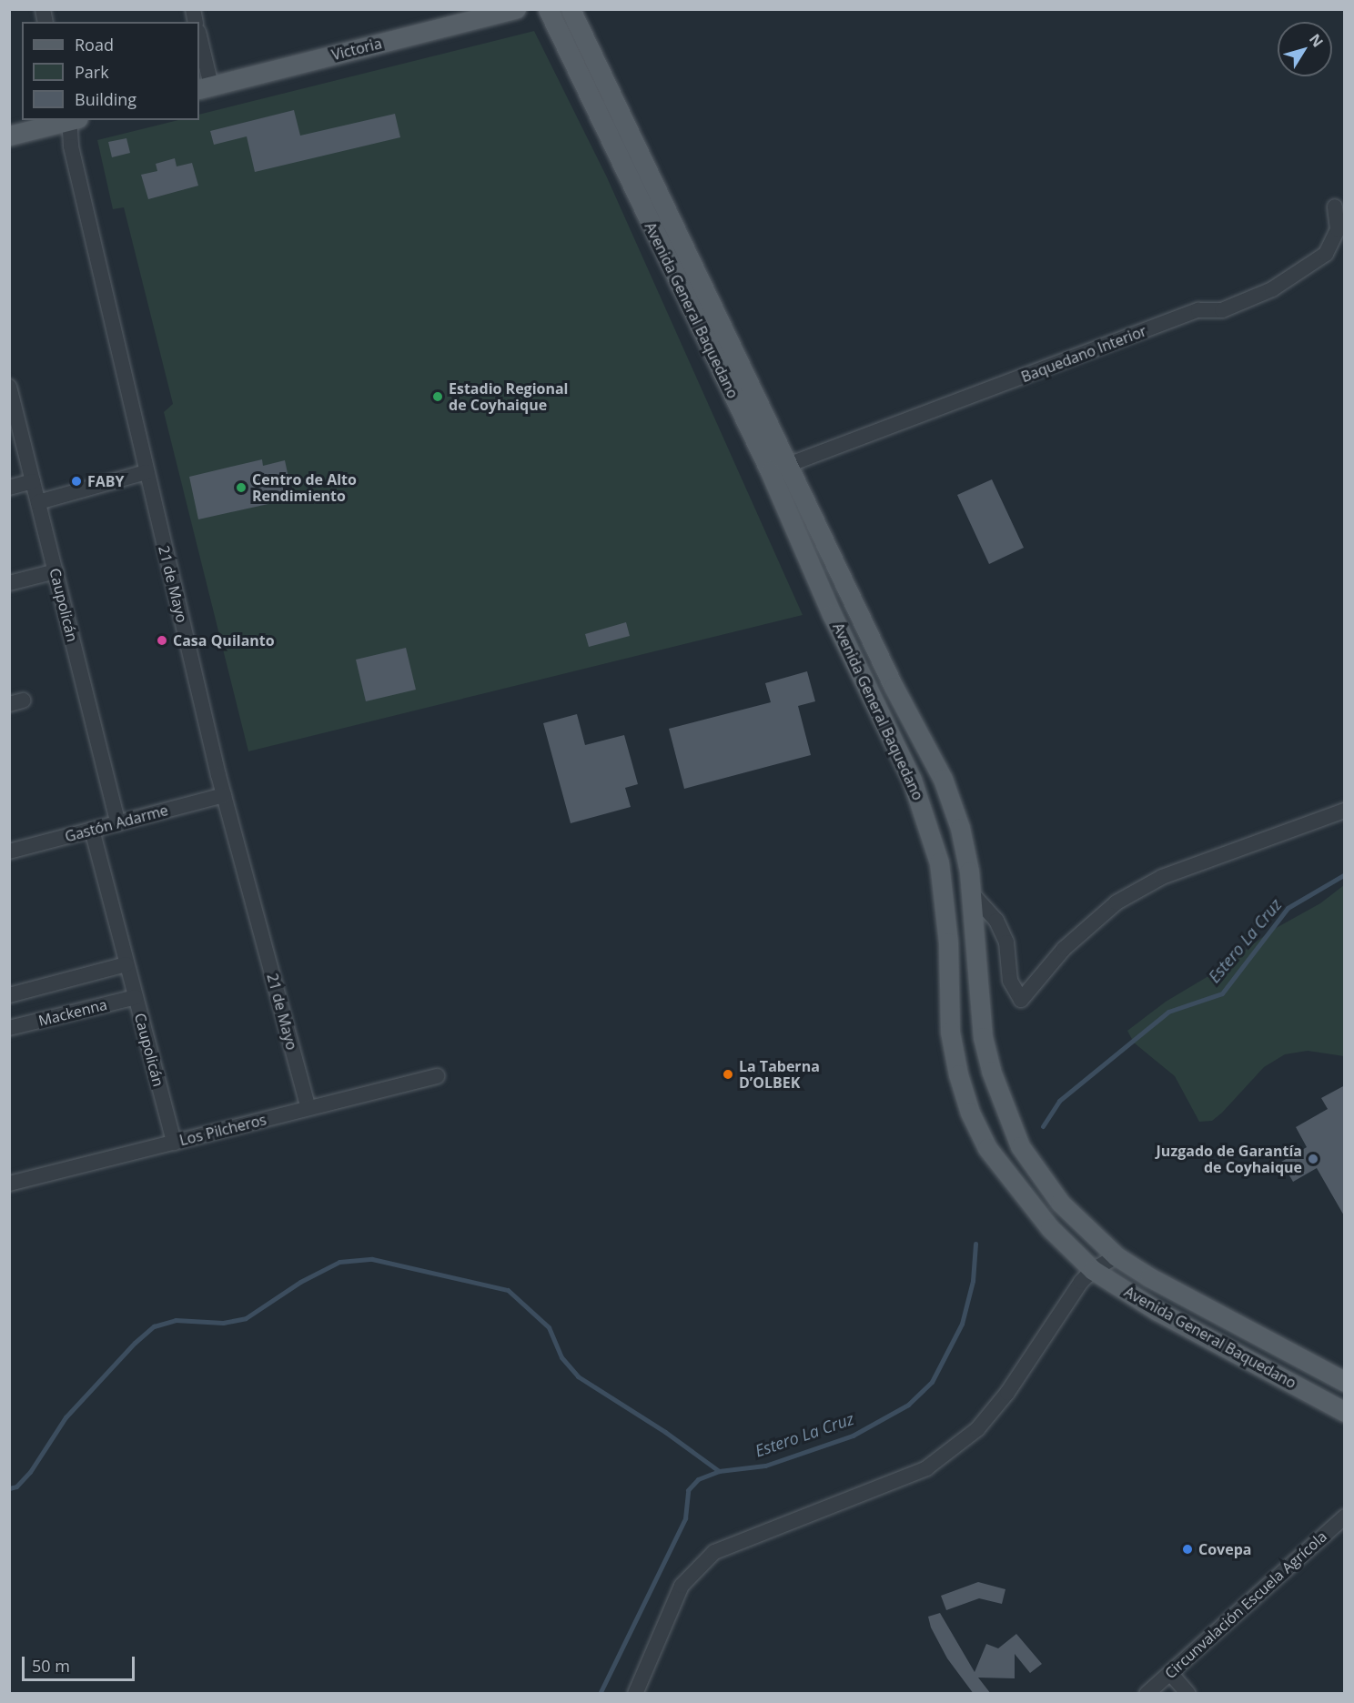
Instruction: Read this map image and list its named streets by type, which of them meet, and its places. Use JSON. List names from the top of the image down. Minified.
{"streets":{"main road":["Victoria","Avenida General Baquedano"],"street":["Baquedano Interior","21 de Mayo","Caupolicán","Gastón Adarme","Mackenna","Los Pilcheros","Circunvalación Escuela Agrícola"]},"crossings":[["Avenida General Baquedano","Baquedano Interior"],["21 de Mayo","Gastón Adarme"],["21 de Mayo","Los Pilcheros"],["Caupolicán","Gastón Adarme"],["Caupolicán","Mackenna"],["Caupolicán","Los Pilcheros"]],"water":["Estero La Cruz"],"places":["Estadio Regional de Coyhaique","FABY","Centro de Alto Rendimiento","Casa Quilanto","La Taberna D’OLBEK","Juzgado de Garantía de Coyhaique","Covepa"],"legend":["Road","Park","Building"],"scale_bar":"50 m","north":"top right"}
